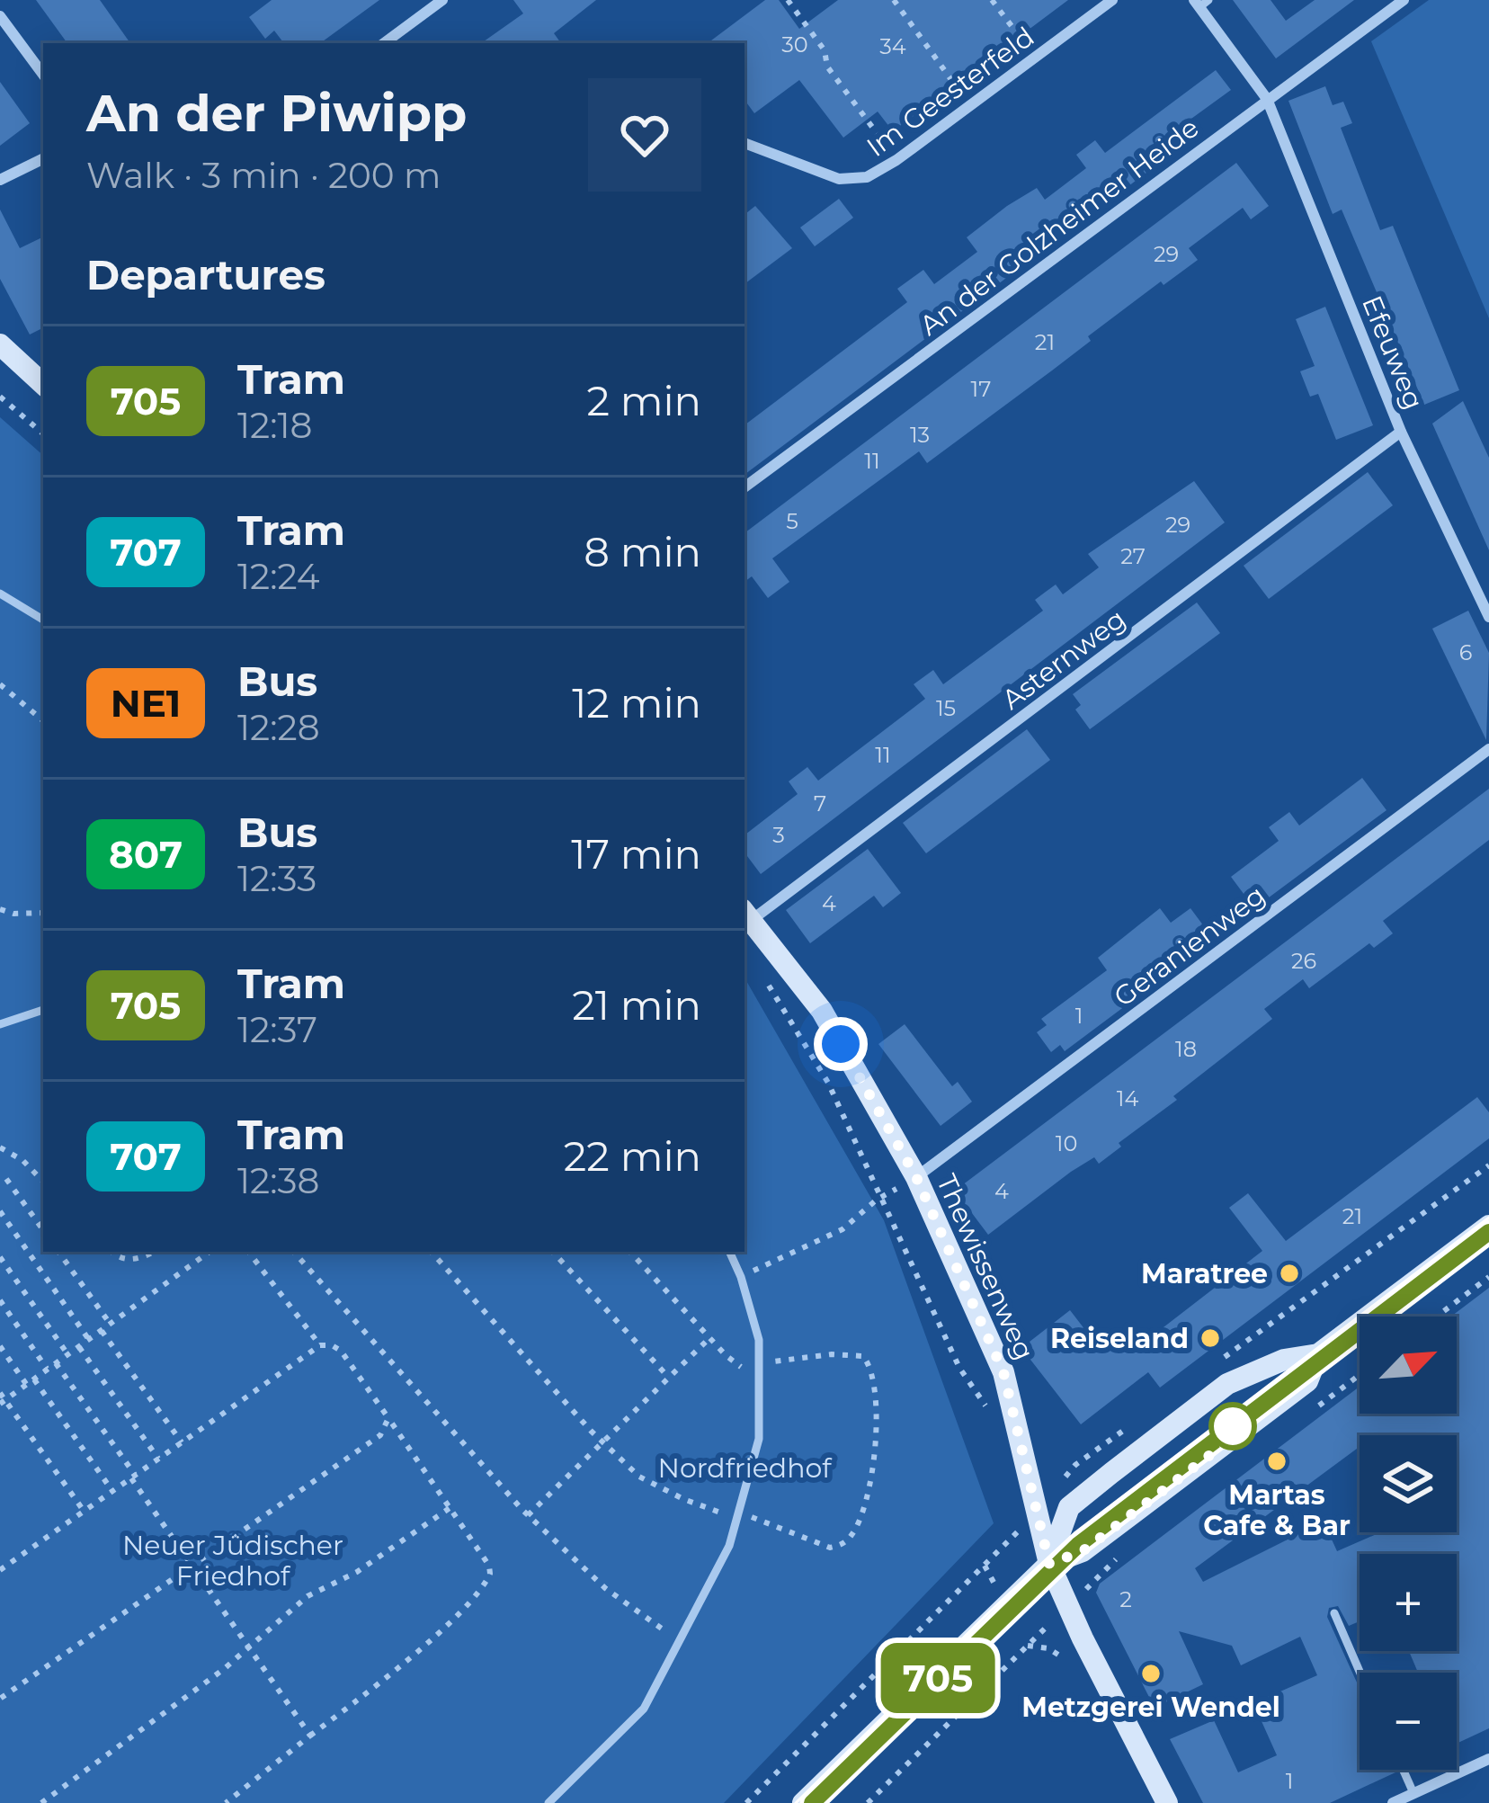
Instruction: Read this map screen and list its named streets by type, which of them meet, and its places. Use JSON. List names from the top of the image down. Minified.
{"streets":{"main road":["Thewissenweg"],"street":["Im Geesterfeld","An der Golzheimer Heide","Efeuweg","Asternweg","Geranienweg"]},"crossings":[["An der Golzheimer Heide","Efeuweg"],["Efeuweg","Asternweg"],["Asternweg","Thewissenweg"],["Geranienweg","Thewissenweg"]],"parks":["Nordfriedhof","Neuer Jüdischer Friedhof"],"places":["Maratree","Reiseland","Martas Cafe & Bar","Metzgerei Wendel"],"lines":["tram line 705"],"house_numbers":["30","34","29","21","17","13","11","5","29","27","6","15","11","7","3","4","26","1","18","14","10","4","21","2","1"],"north":"top right","page":{"on_map":"705","heading":[["An der Piwipp","Walk · 3 min · 200 m"],"Departures"],"list":[{"mark":"705","name":"Tram","note":"12:18","value":"2 min"},{"mark":"707","name":"Tram","note":"12:24","value":"8 min"},{"mark":"NE1","name":"Bus","note":"12:28","value":"12 min"},{"mark":"807","name":"Bus","note":"12:33","value":"17 min"},{"mark":"705","name":"Tram","note":"12:37","value":"21 min"},{"mark":"707","name":"Tram","note":"12:38","value":"22 min"}],"map_buttons":["+","−"]}}
